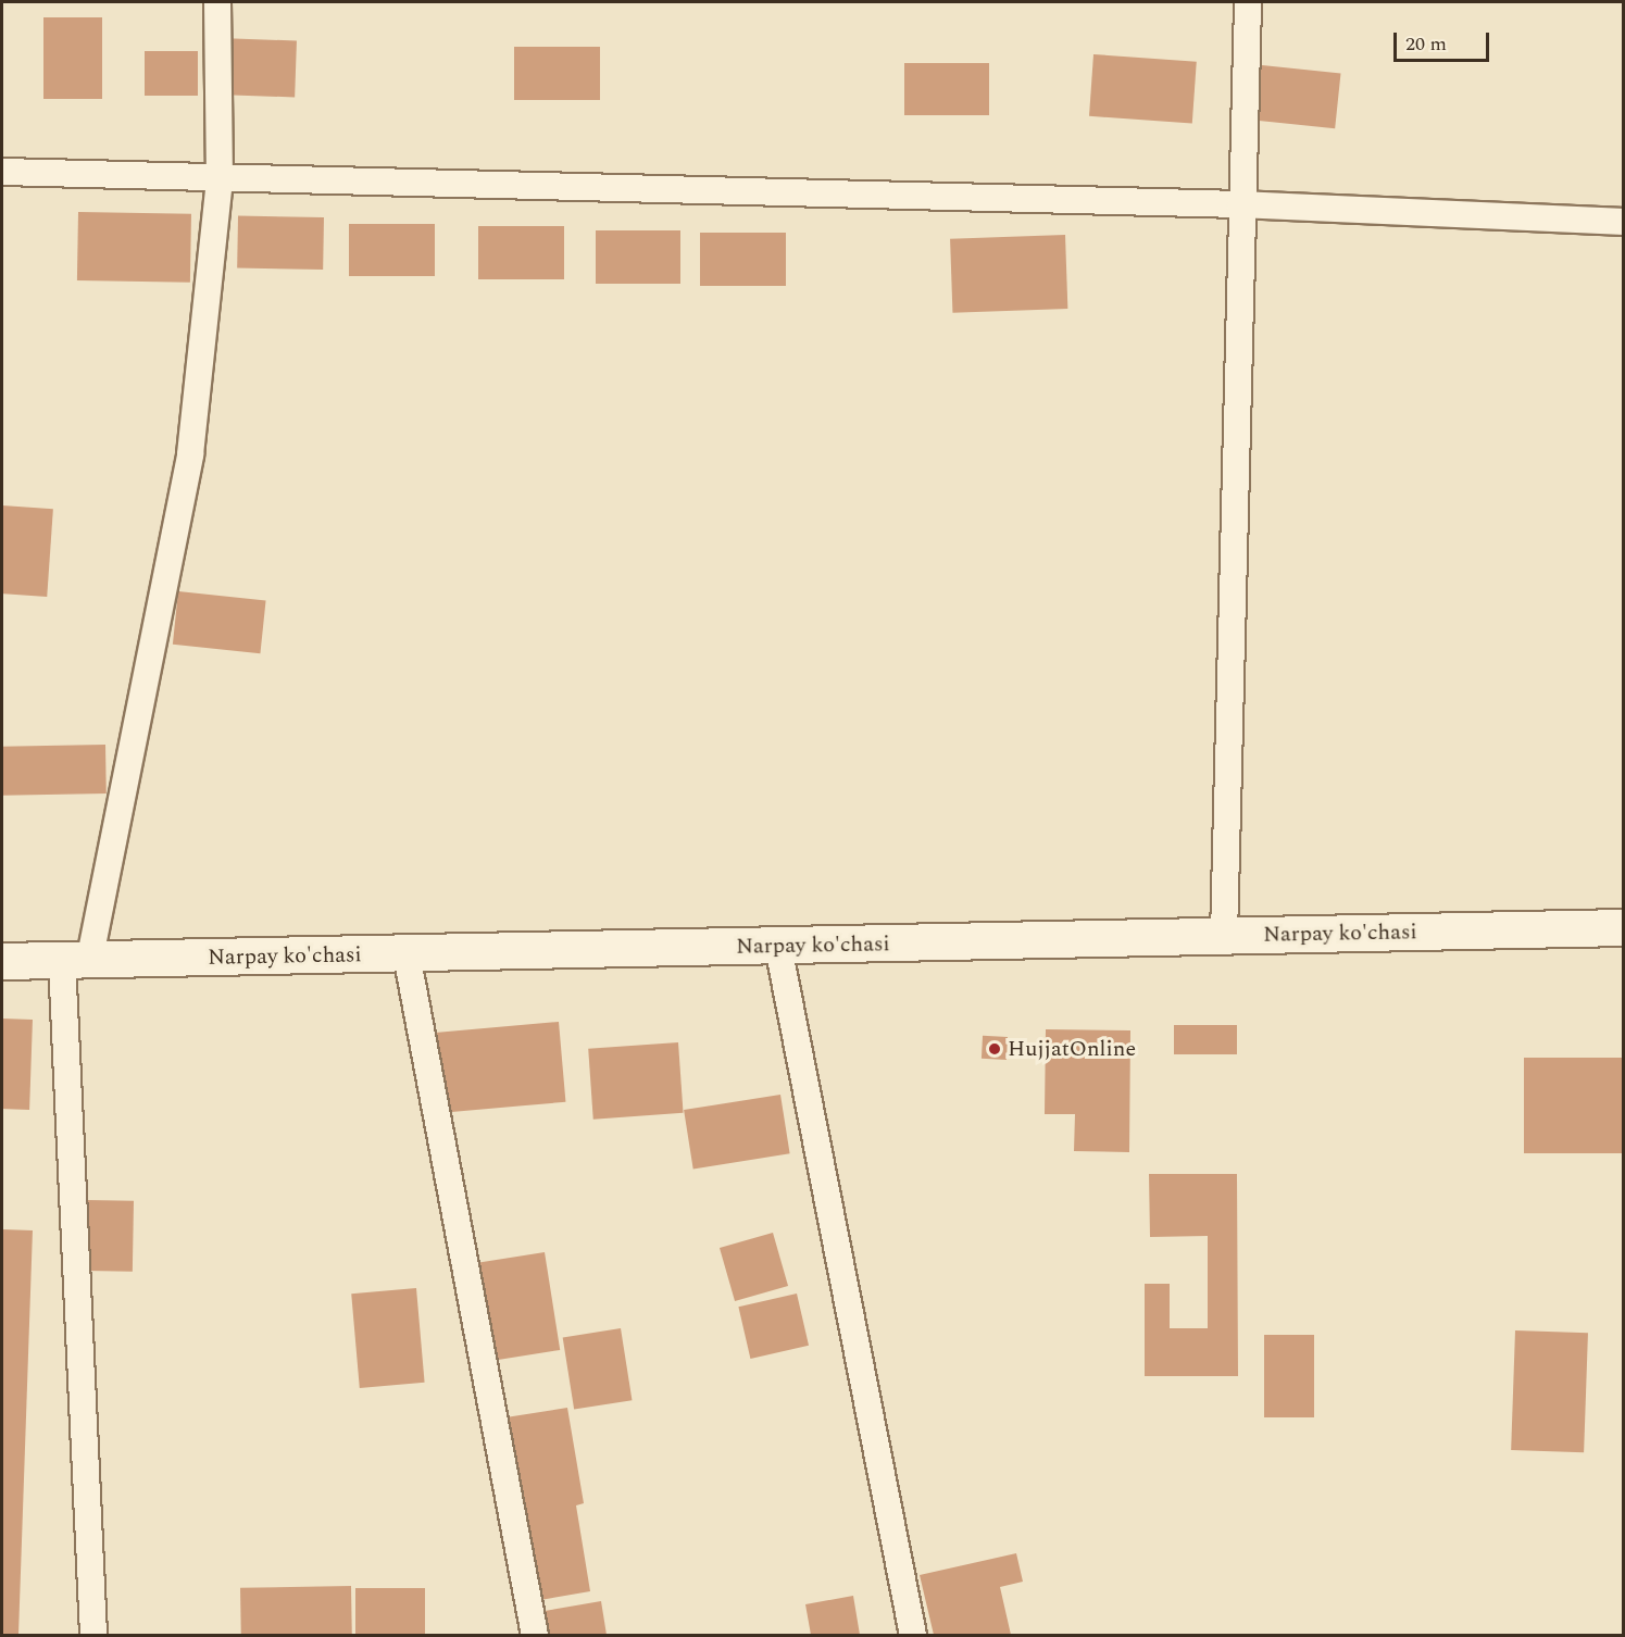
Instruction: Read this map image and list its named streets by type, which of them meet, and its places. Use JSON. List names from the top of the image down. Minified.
{"streets":{"main road":["Narpay ko'chasi"]},"places":["HujjatOnline"],"scale_bar":"20 m"}
